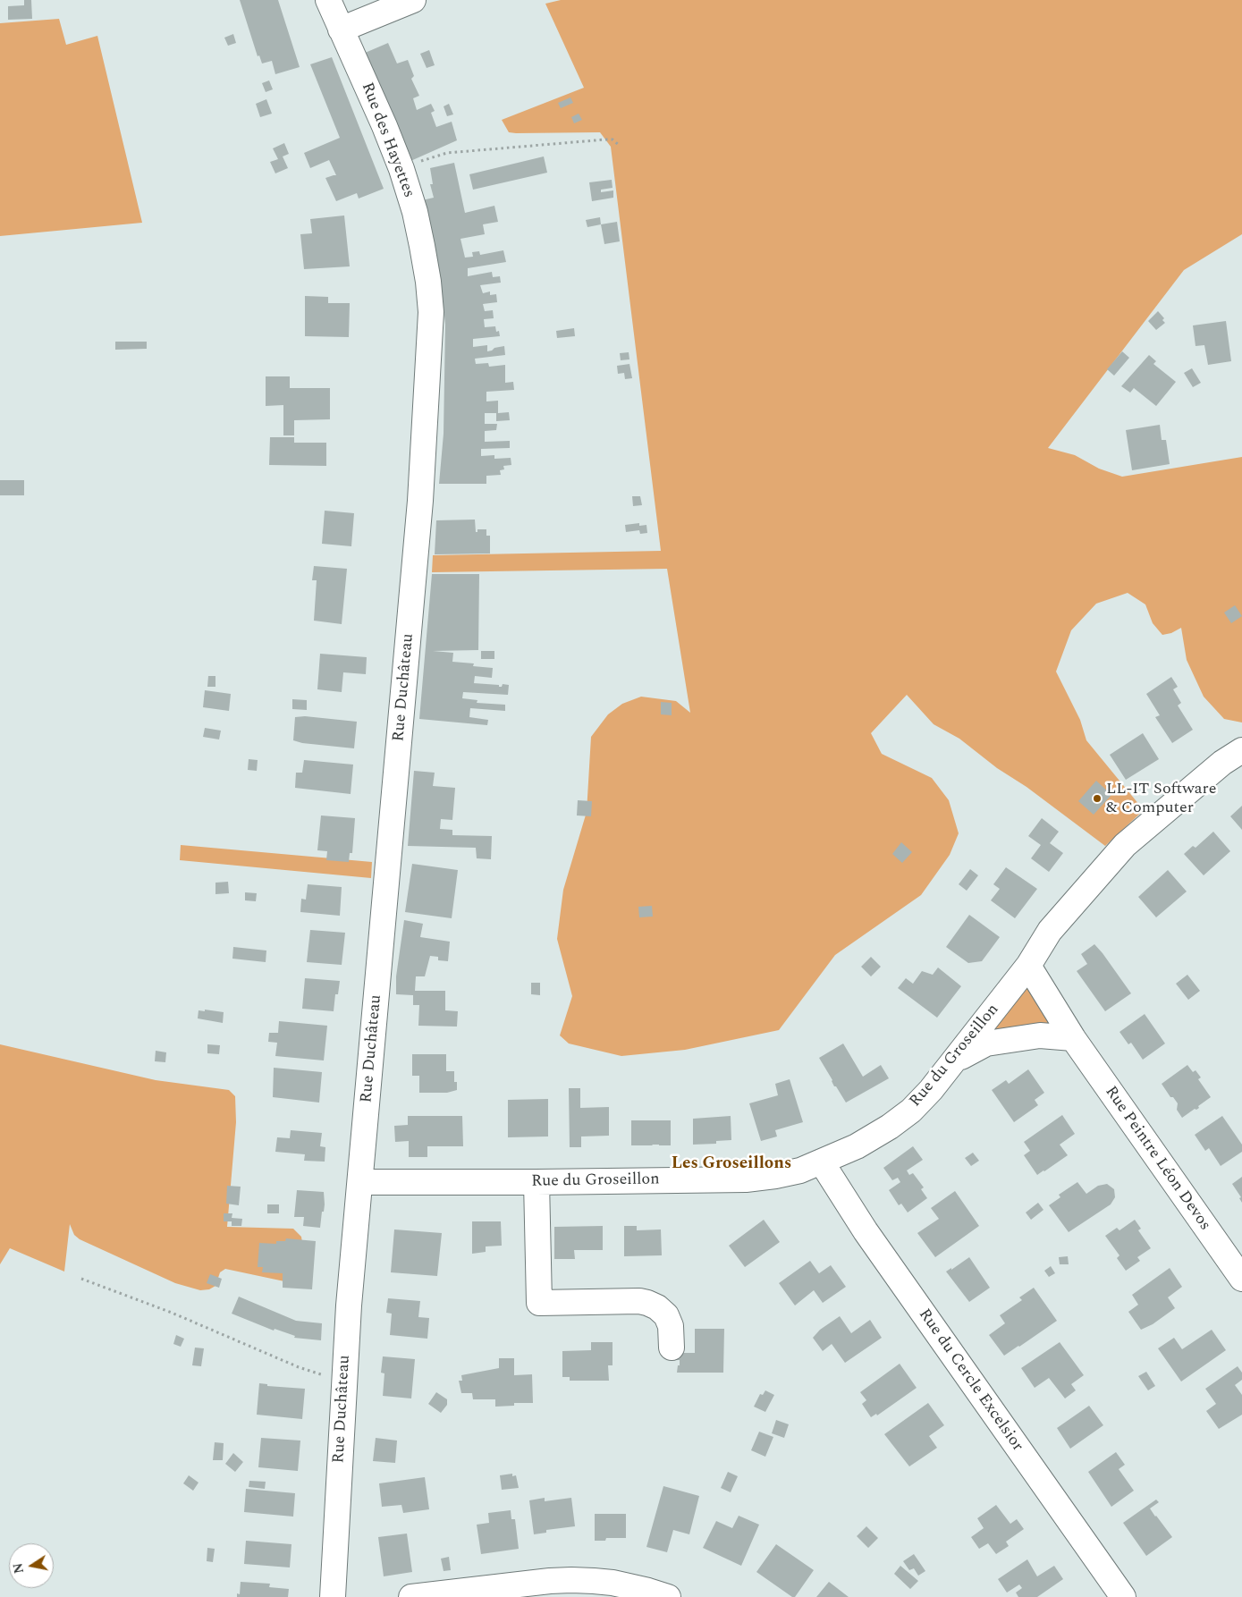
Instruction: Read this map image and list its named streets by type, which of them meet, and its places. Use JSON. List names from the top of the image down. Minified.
{"streets":{"street":["Rue des Hayettes","Rue Duchâteau","Rue du Groseillon","Rue Peintre Léon Devos","Rue du Cercle Excelsior"]},"crossings":[["Rue des Hayettes","Rue Duchâteau"],["Rue Duchâteau","Rue du Groseillon"],["Rue du Groseillon","Rue Peintre Léon Devos"],["Rue du Groseillon","Rue du Cercle Excelsior"]],"districts":["Les Groseillons"],"places":["LL-IT Software & Computer"],"north":"left"}
